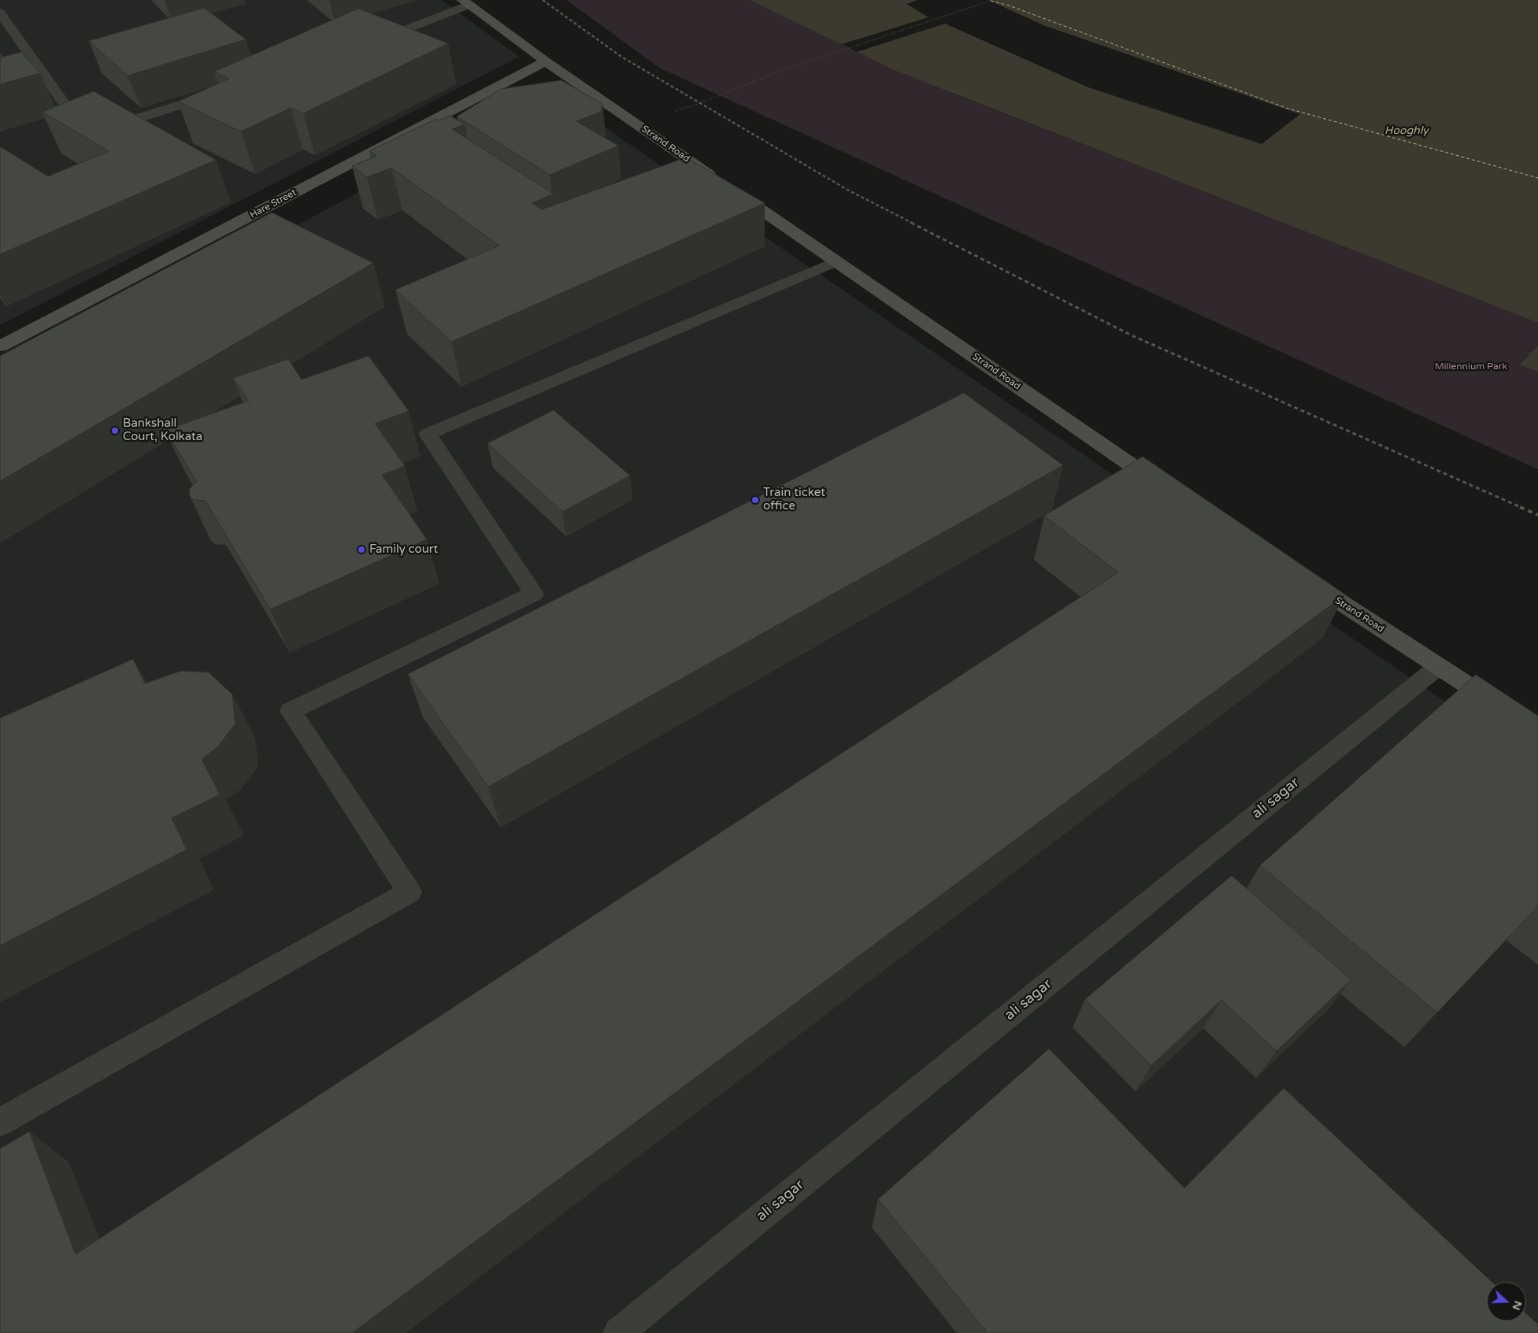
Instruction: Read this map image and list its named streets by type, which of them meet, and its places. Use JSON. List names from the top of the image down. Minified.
{"streets":{"main road":["Strand Road","Hare Street"],"street":["ali sagar"]},"crossings":[["Strand Road","Hare Street"],["Strand Road","ali sagar"]],"water":["Hooghly"],"parks":["Millennium Park"],"places":["Bankshall Court, Kolkata","Train ticket office","Family court"],"north":"right"}
